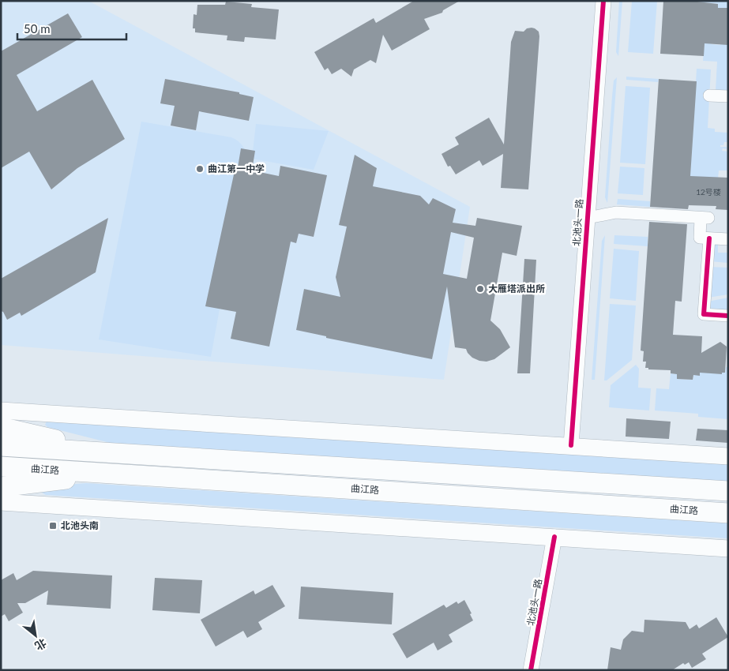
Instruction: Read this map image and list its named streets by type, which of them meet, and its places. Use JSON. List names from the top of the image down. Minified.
{"streets":{"highway":["曲江路"],"street":["北池头一路"]},"places":{"other":["曲江第一中学","大雁塔派出所"],"transit":["北池头南"]},"house_numbers":["12号楼"],"scale_bar":"50 m","north":"bottom right"}
